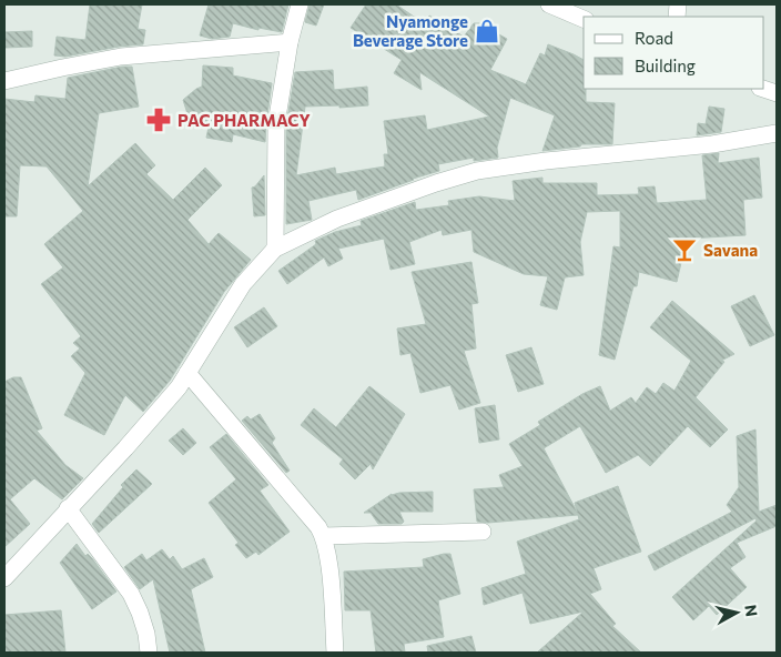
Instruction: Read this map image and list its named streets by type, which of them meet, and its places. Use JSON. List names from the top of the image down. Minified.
{"places":{"shop":["Nyamonge Beverage Store"],"pharmacy":["PAC PHARMACY"],"bar":["Savana"]},"legend":["Road","Building"],"north":"right"}
